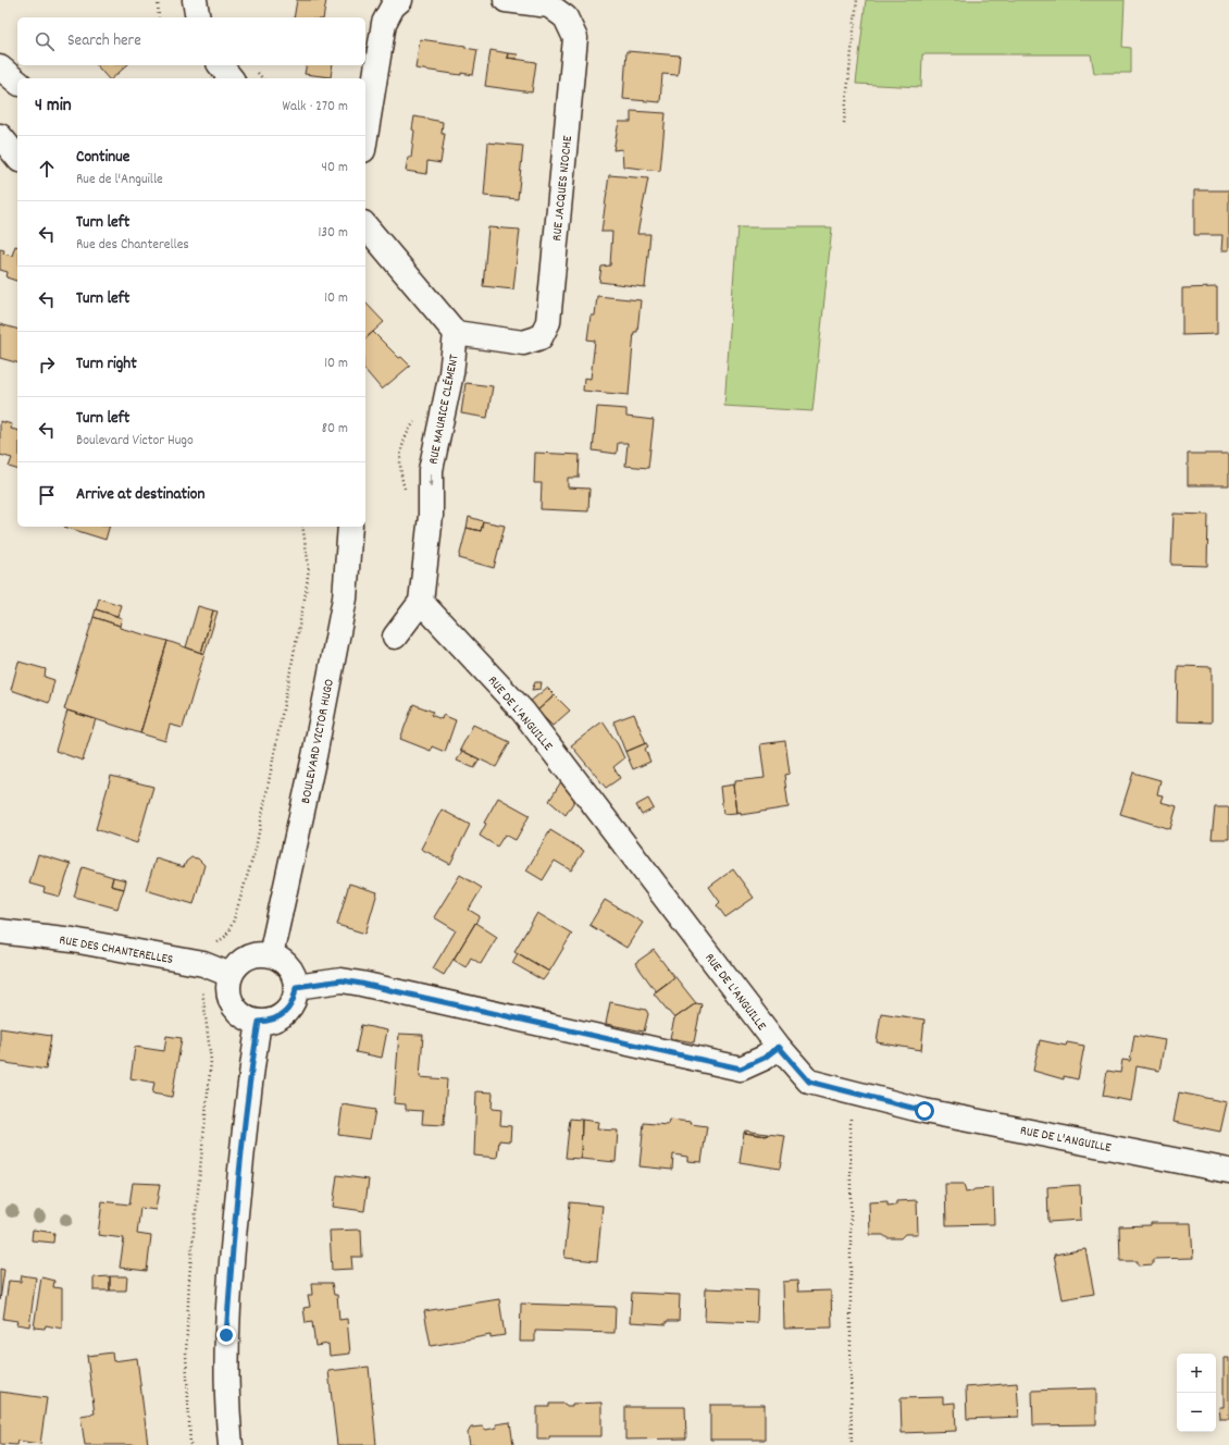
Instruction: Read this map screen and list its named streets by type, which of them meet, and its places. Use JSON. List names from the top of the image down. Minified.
{"streets":{"street":["RUE JACQUES NIOCHE","RUE MAURICE CLÉMENT","RUE DE L'ANGUILLE","BOULEVARD VICTOR HUGO","RUE DES CHANTERELLES"]},"crossings":[["RUE JACQUES NIOCHE","RUE MAURICE CLÉMENT"],["RUE MAURICE CLÉMENT","RUE DE L'ANGUILLE"],["BOULEVARD VICTOR HUGO","RUE DES CHANTERELLES"]],"one_way":["RUE MAURICE CLÉMENT"],"page":{"search":"Search here","heading":["4 min","Walk · 270 m"],"list":[["Continue","Rue de l'Anguille","40 m"],["Turn left","Rue des Chanterelles","130 m"],["Turn left","10 m"],["Turn right","10 m"],["Turn left","Boulevard Victor Hugo","80 m"],"Arrive at destination"],"map_buttons":["+","−"]}}
